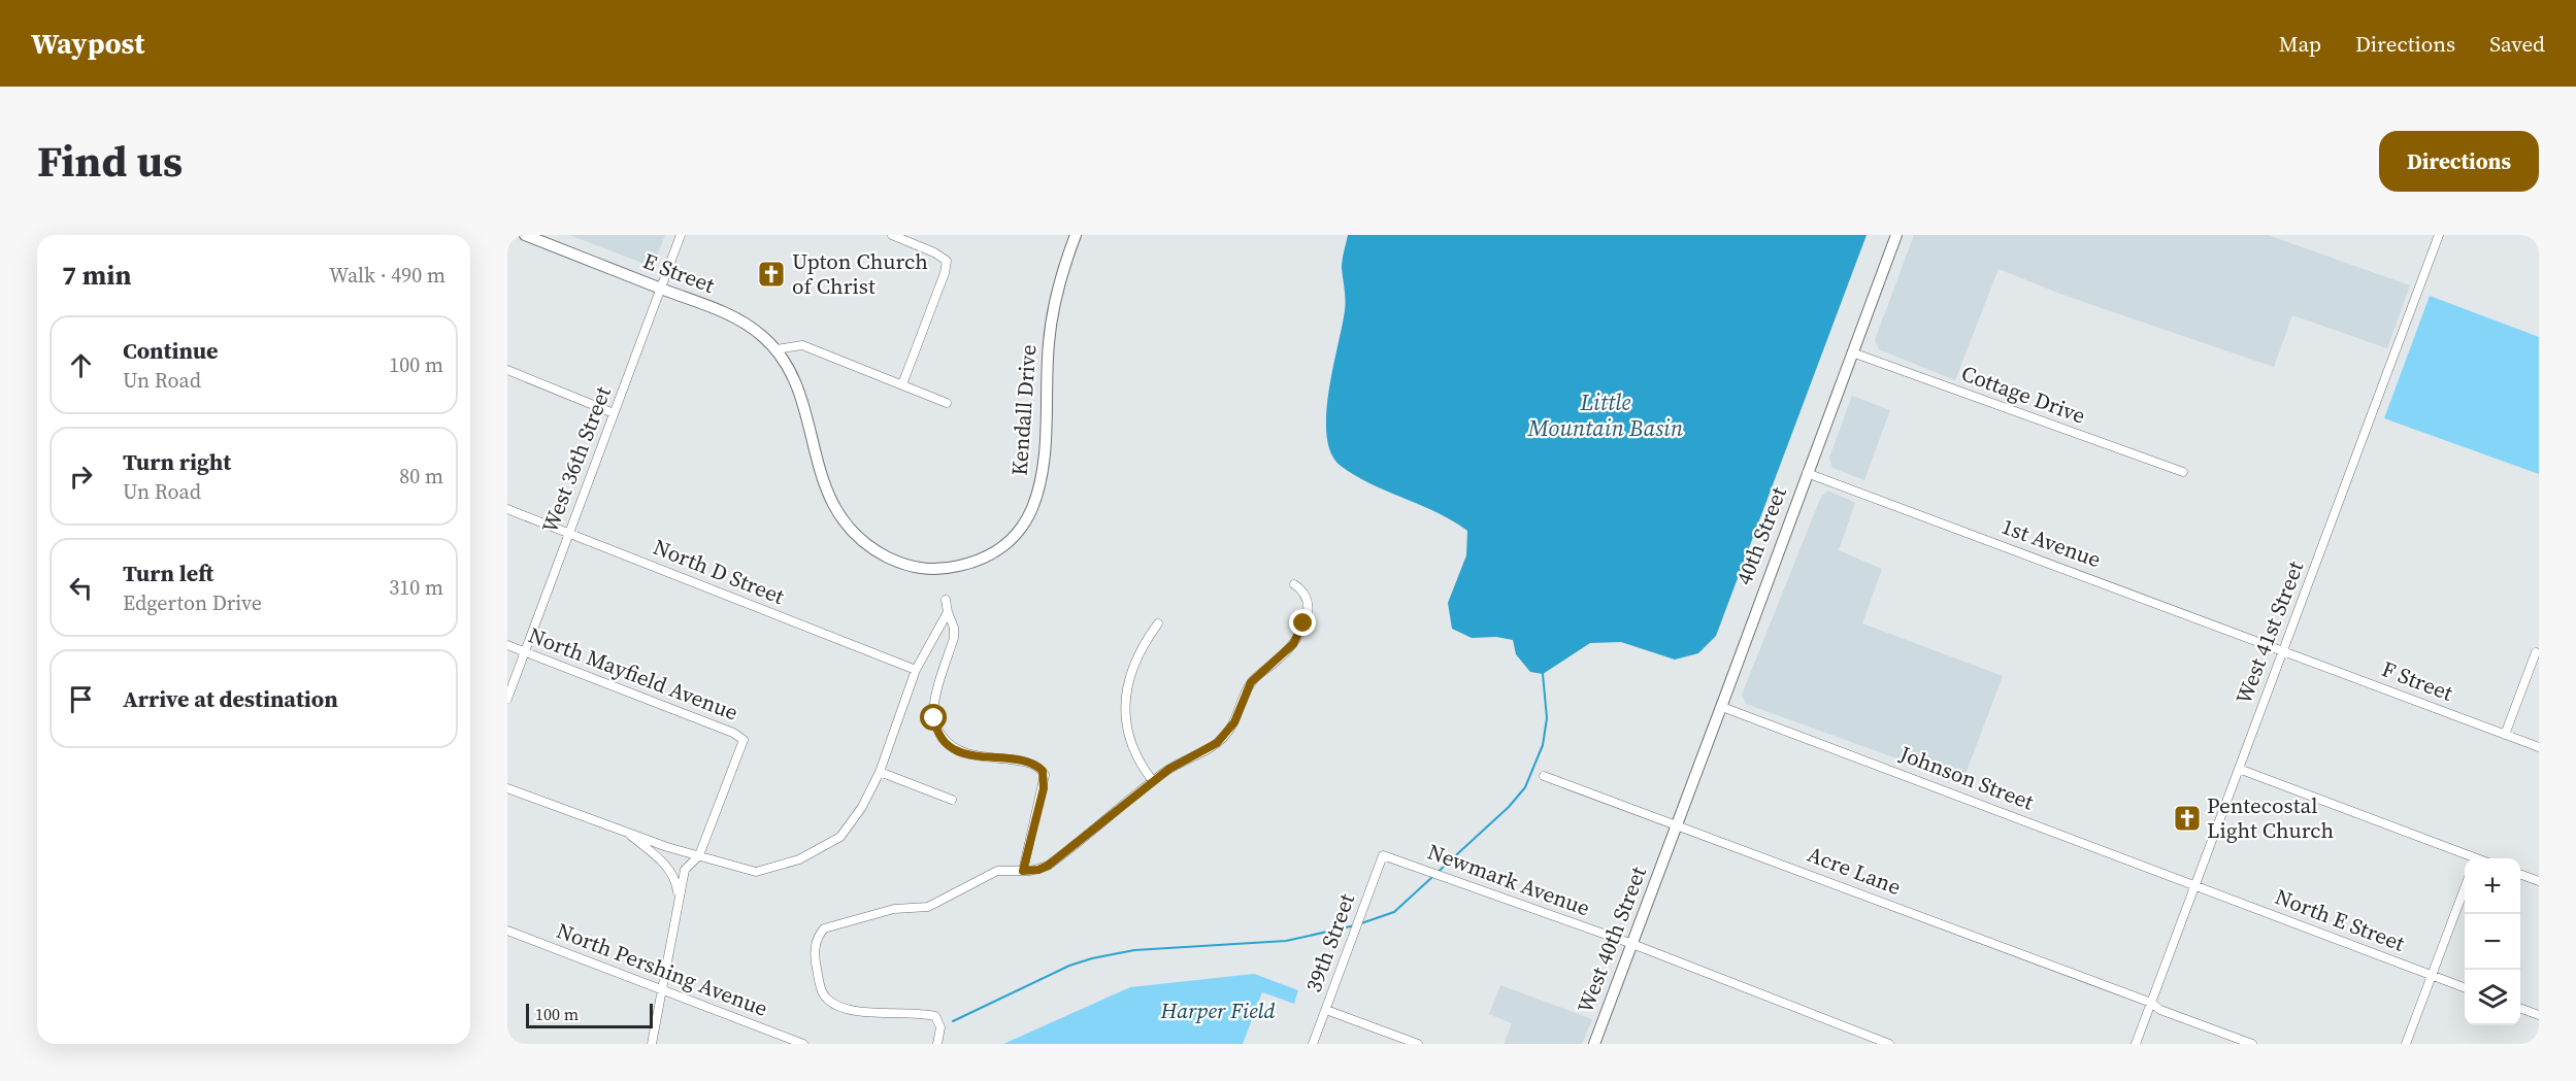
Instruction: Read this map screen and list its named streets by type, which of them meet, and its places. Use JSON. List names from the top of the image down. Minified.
{"streets":{"main road":["E Street","Kendall Drive","40th Street","West 40th Street"],"street":["Cottage Drive","West 36th Street","1st Avenue","North D Street","West 41st Street","North Mayfield Avenue","F Street","Johnson Street","Acre Lane","Newmark Avenue","North E Street","39th Street","North Pershing Avenue"]},"crossings":[["E Street","Kendall Drive"],["E Street","West 36th Street"],["Cottage Drive","40th Street"],["West 36th Street","North D Street"],["West 36th Street","North Mayfield Avenue"],["40th Street","1st Avenue"],["40th Street","Johnson Street"],["40th Street","Acre Lane"],["40th Street","West 40th Street"],["1st Avenue","West 41st Street"],["1st Avenue","F Street"],["West 41st Street","F Street"],["West 41st Street","Johnson Street"],["West 41st Street","Acre Lane"],["West 41st Street","North E Street"],["Johnson Street","North E Street"],["Newmark Avenue","West 40th Street"],["Newmark Avenue","39th Street"]],"water":["Little Mountain Basin"],"parks":["Harper Field"],"places":{"church":["Upton Church of Christ","Pentecostal Light Church"]},"scale_bar":"100 m","page":{"header":"Waypost","nav":["Map","Directions","Saved"],"title":"Find us","buttons":"Directions","heading":["7 min","Walk · 490 m"],"list":[["Continue","Un Road","100 m"],["Turn right","Un Road","80 m"],["Turn left","Edgerton Drive","310 m"],"Arrive at destination"],"map_buttons":["+","−"],"scale":"100 m"}}
